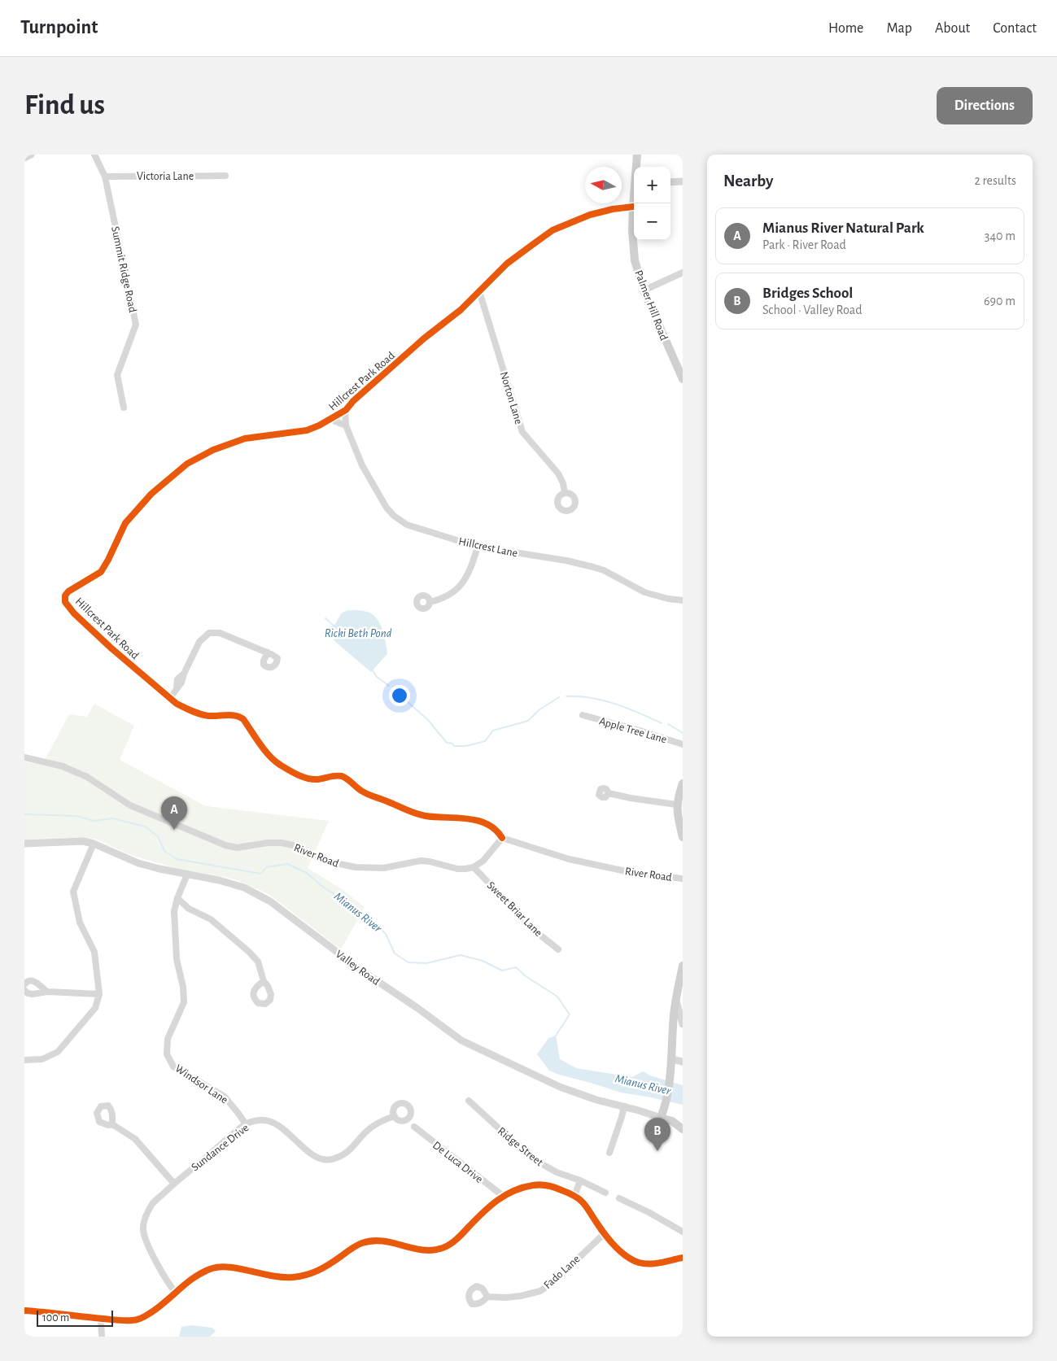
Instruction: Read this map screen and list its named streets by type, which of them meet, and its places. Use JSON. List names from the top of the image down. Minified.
{"streets":{"main road":["Palmer Hill Road","Valley Road"],"street":["Victoria Lane","Summit Ridge Road","Hillcrest Park Road","Norton Lane","Hillcrest Lane","Apple Tree Lane","River Road","Sweet Briar Lane","Windsor Lane","Ridge Street","Sundance Drive","De Luca Drive","Fado Lane"]},"crossings":[["Victoria Lane","Summit Ridge Road"],["Palmer Hill Road","Hillcrest Park Road"],["Hillcrest Park Road","Norton Lane"],["Hillcrest Park Road","Hillcrest Lane"],["Hillcrest Park Road","River Road"],["River Road","Sweet Briar Lane"],["Valley Road","Windsor Lane"],["Windsor Lane","Sundance Drive"]],"water":["Ricki Beth Pond","Mianus River"],"scale_bar":"100 m","north":"left","page":{"header":"Turnpoint","nav":["Home","Map","About","Contact"],"buttons":"Directions","title":"Find us","heading":["Nearby","2 results"],"map_buttons":["+","−"],"list":[{"mark":"A","name":"Mianus River Natural Park","note":"Park · River Road","value":"340 m"},{"mark":"B","name":"Bridges School","note":"School · Valley Road","value":"690 m"}],"pins":["A","B"],"scale":"100 m"}}
